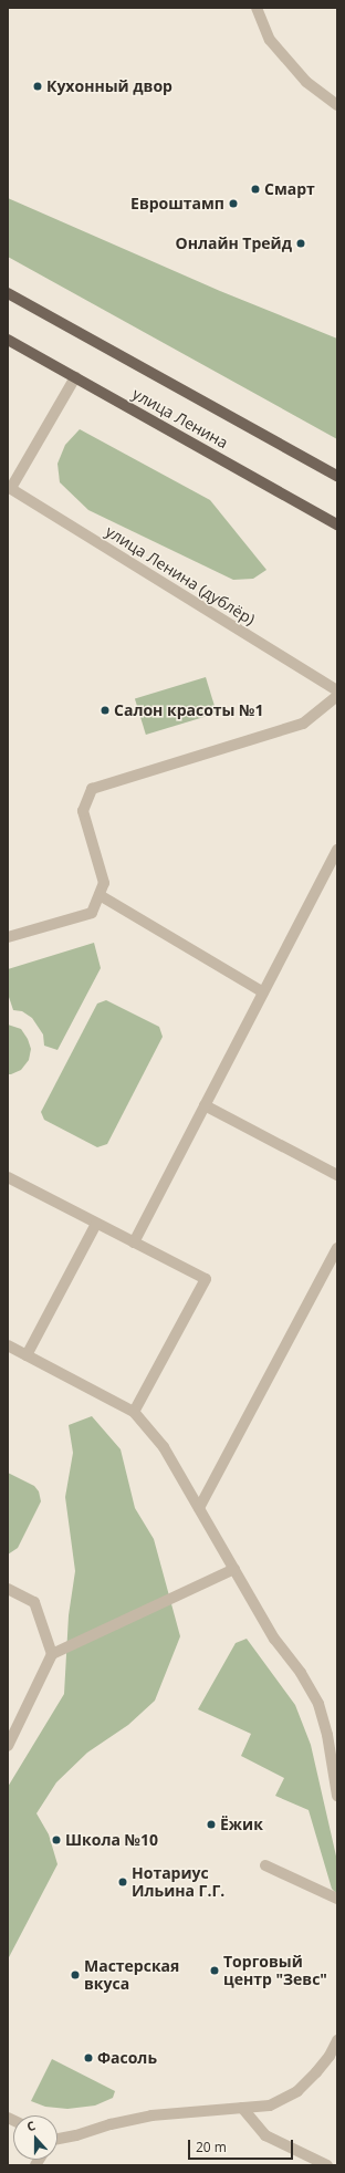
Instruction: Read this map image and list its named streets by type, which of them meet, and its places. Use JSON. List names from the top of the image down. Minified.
{"streets":{"main road":["улица Ленина"],"street":["улица Ленина (дублёр)"]},"places":["Кухонный двор","Смарт","Евроштамп","Онлайн Трейд","Салон красоты №1","Ёжик","Школа №10","Нотариус Ильина Г.Г.","Торговый центр \"Зевс\"","Мастерская вкуса","Фасоль"],"scale_bar":"20 m","north":"top"}
